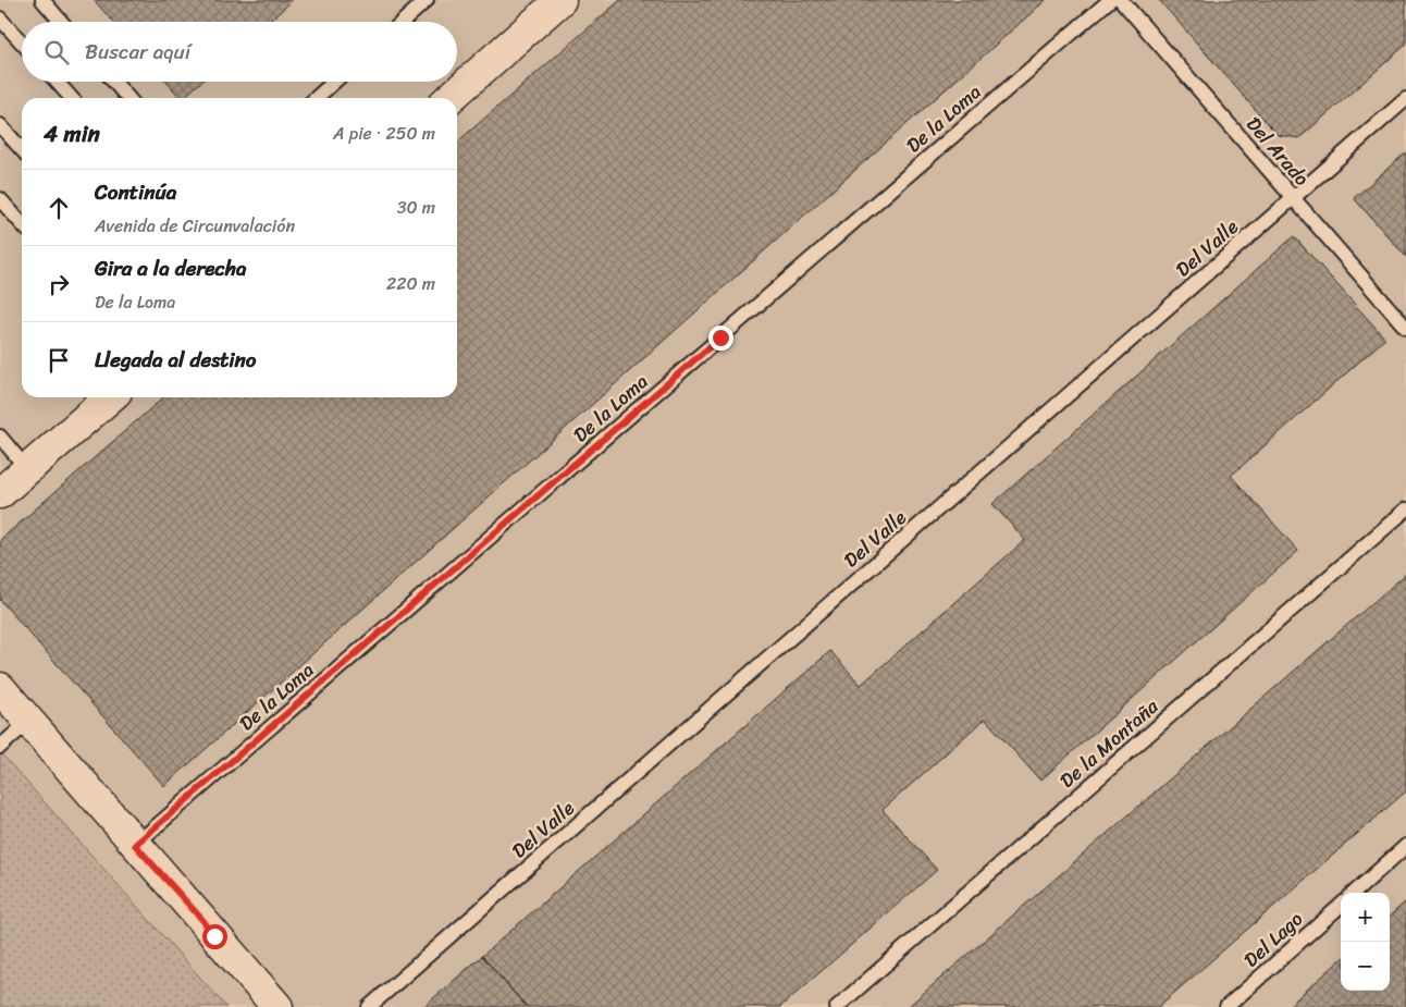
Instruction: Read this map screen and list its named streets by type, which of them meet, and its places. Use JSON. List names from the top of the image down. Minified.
{"streets":{"lane":["De la Loma","Del Arado","Del Valle","De la Montaña","Del Lago"]},"crossings":[["Del Arado","Del Valle"]],"page":{"search":"Buscar aquí","heading":["4 min","A pie · 250 m"],"list":[["Continúa","Avenida de Circunvalación","30 m"],["Gira a la derecha","De la Loma","220 m"],"Llegada al destino"],"map_buttons":["+","−"]}}
